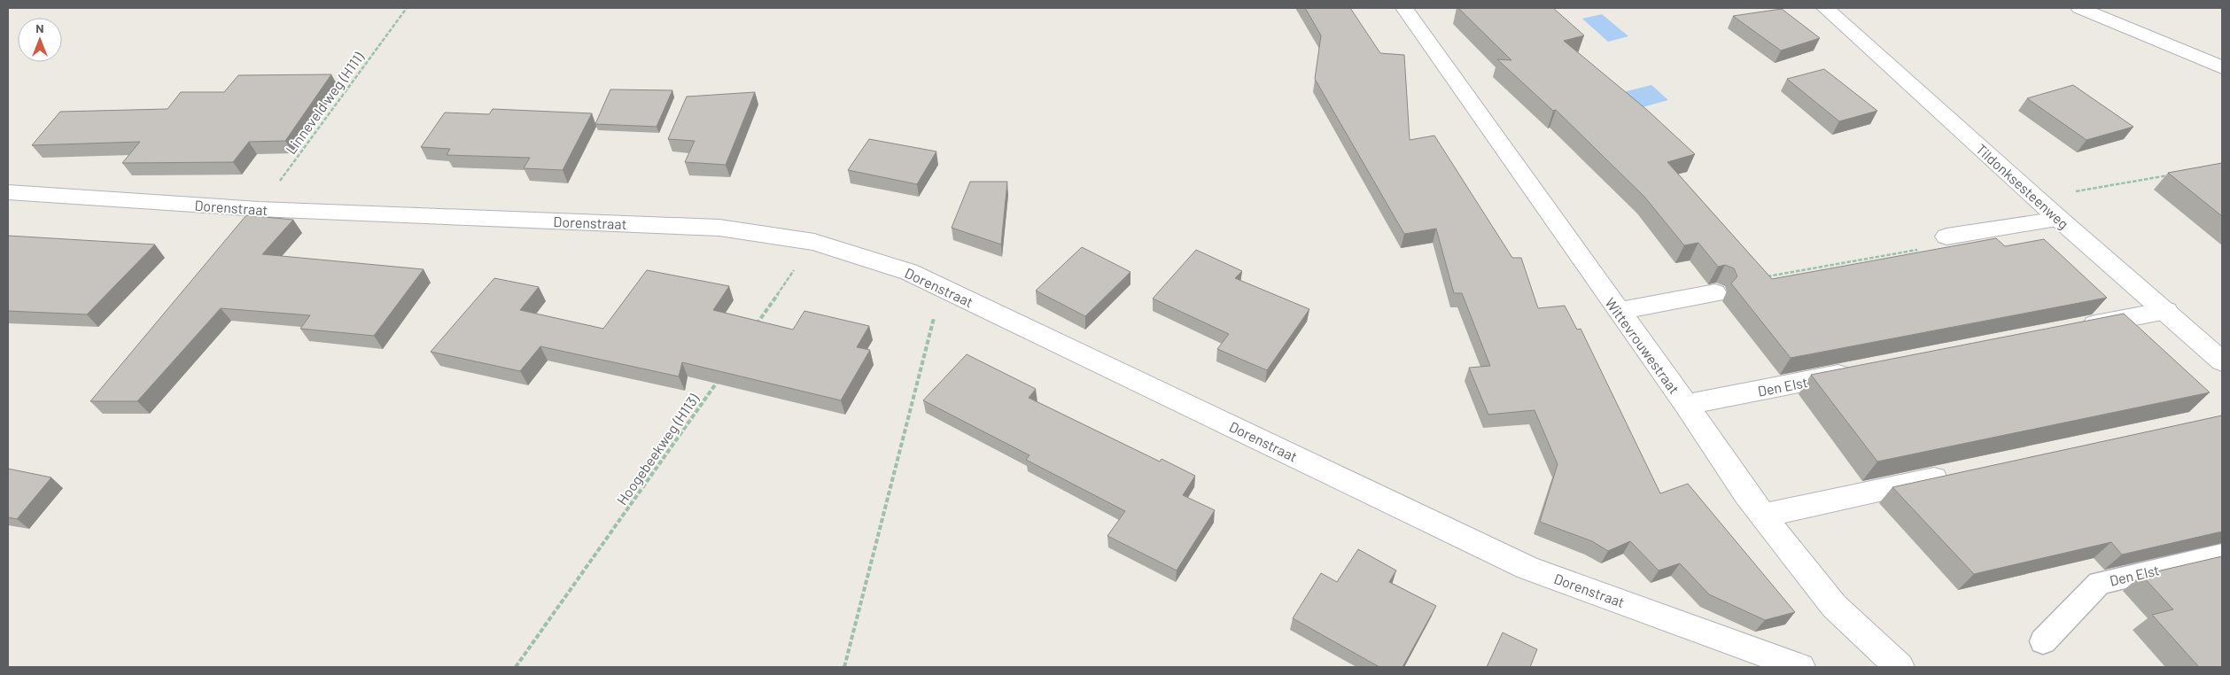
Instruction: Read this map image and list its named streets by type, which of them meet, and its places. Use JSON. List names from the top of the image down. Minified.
{"streets":{"street":["Tildonksesteenweg","Dorenstraat","Wittevrouwestraat","Den Elst"],"path":["Linneveld weg (H111)","Hoogebeekweg (H113)"]},"crossings":[["Linneveld weg (H111)","Dorenstraat"],["Wittevrouwestraat","Den Elst"]],"north":"top"}
